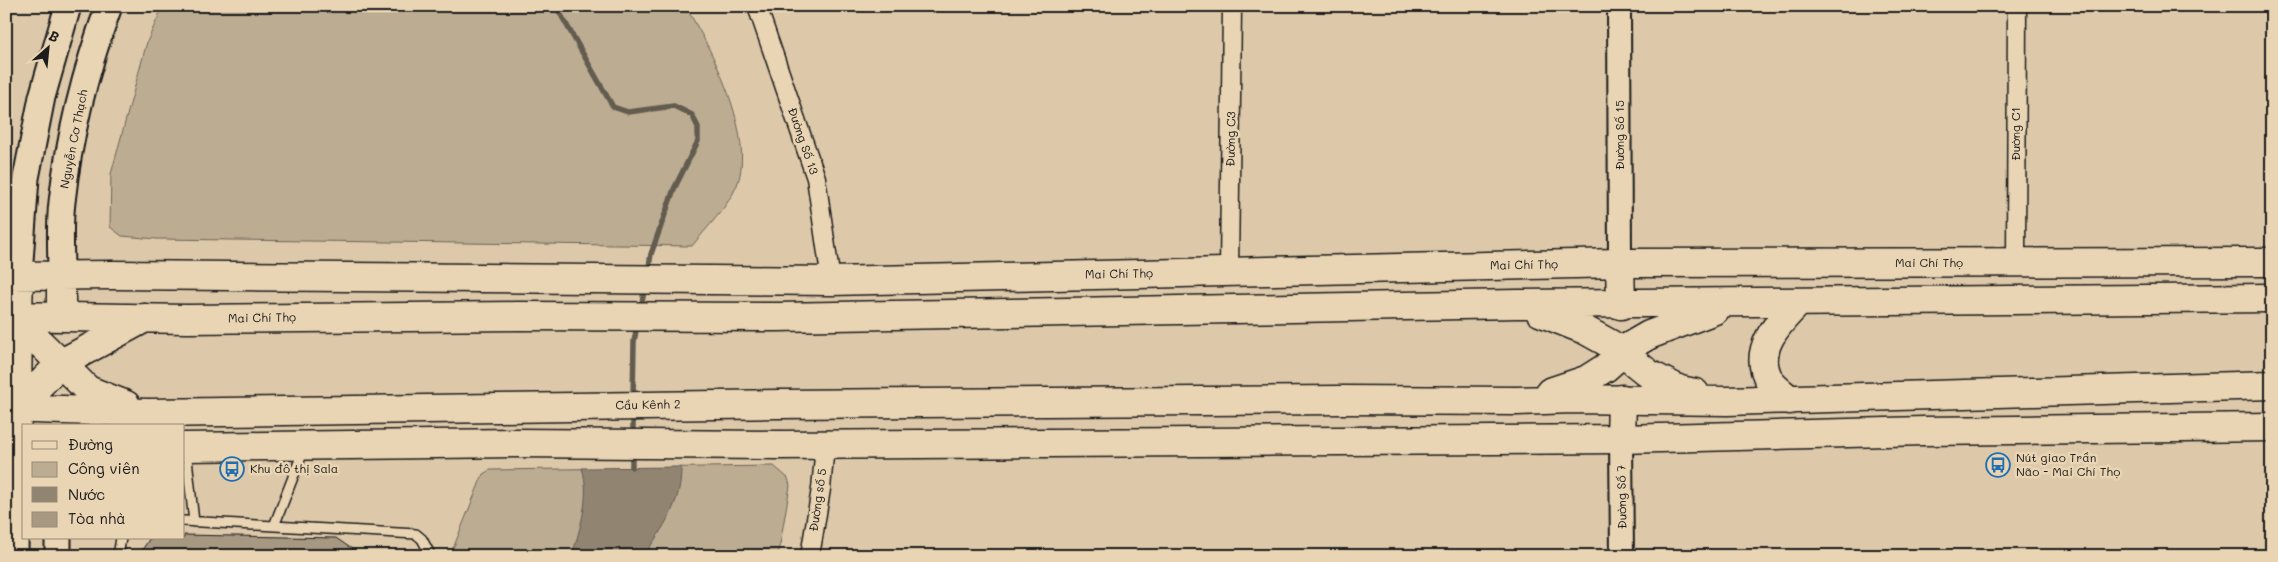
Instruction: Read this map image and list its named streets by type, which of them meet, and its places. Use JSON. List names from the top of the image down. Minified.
{"streets":{"main road":["Nguyễn Cơ Thạch","Mai Chí Thọ","Cầu Kênh 2"],"street":["Đường C1","Đường Số 15","Đường C3","Đường Số 13","Đường Số 7","Đường số 5"]},"crossings":[["Đường C1","Mai Chí Thọ"],["Đường Số 15","Mai Chí Thọ"],["Nguyễn Cơ Thạch","Mai Chí Thọ"],["Đường C3","Mai Chí Thọ"],["Đường Số 13","Mai Chí Thọ"]],"places":{"bus stop":["Nút giao Trần Não - Mai Chí Thọ","Khu đô thị Sala"]},"legend":["Đường","Công viên","Nước","Tòa nhà"],"north":"top right"}
